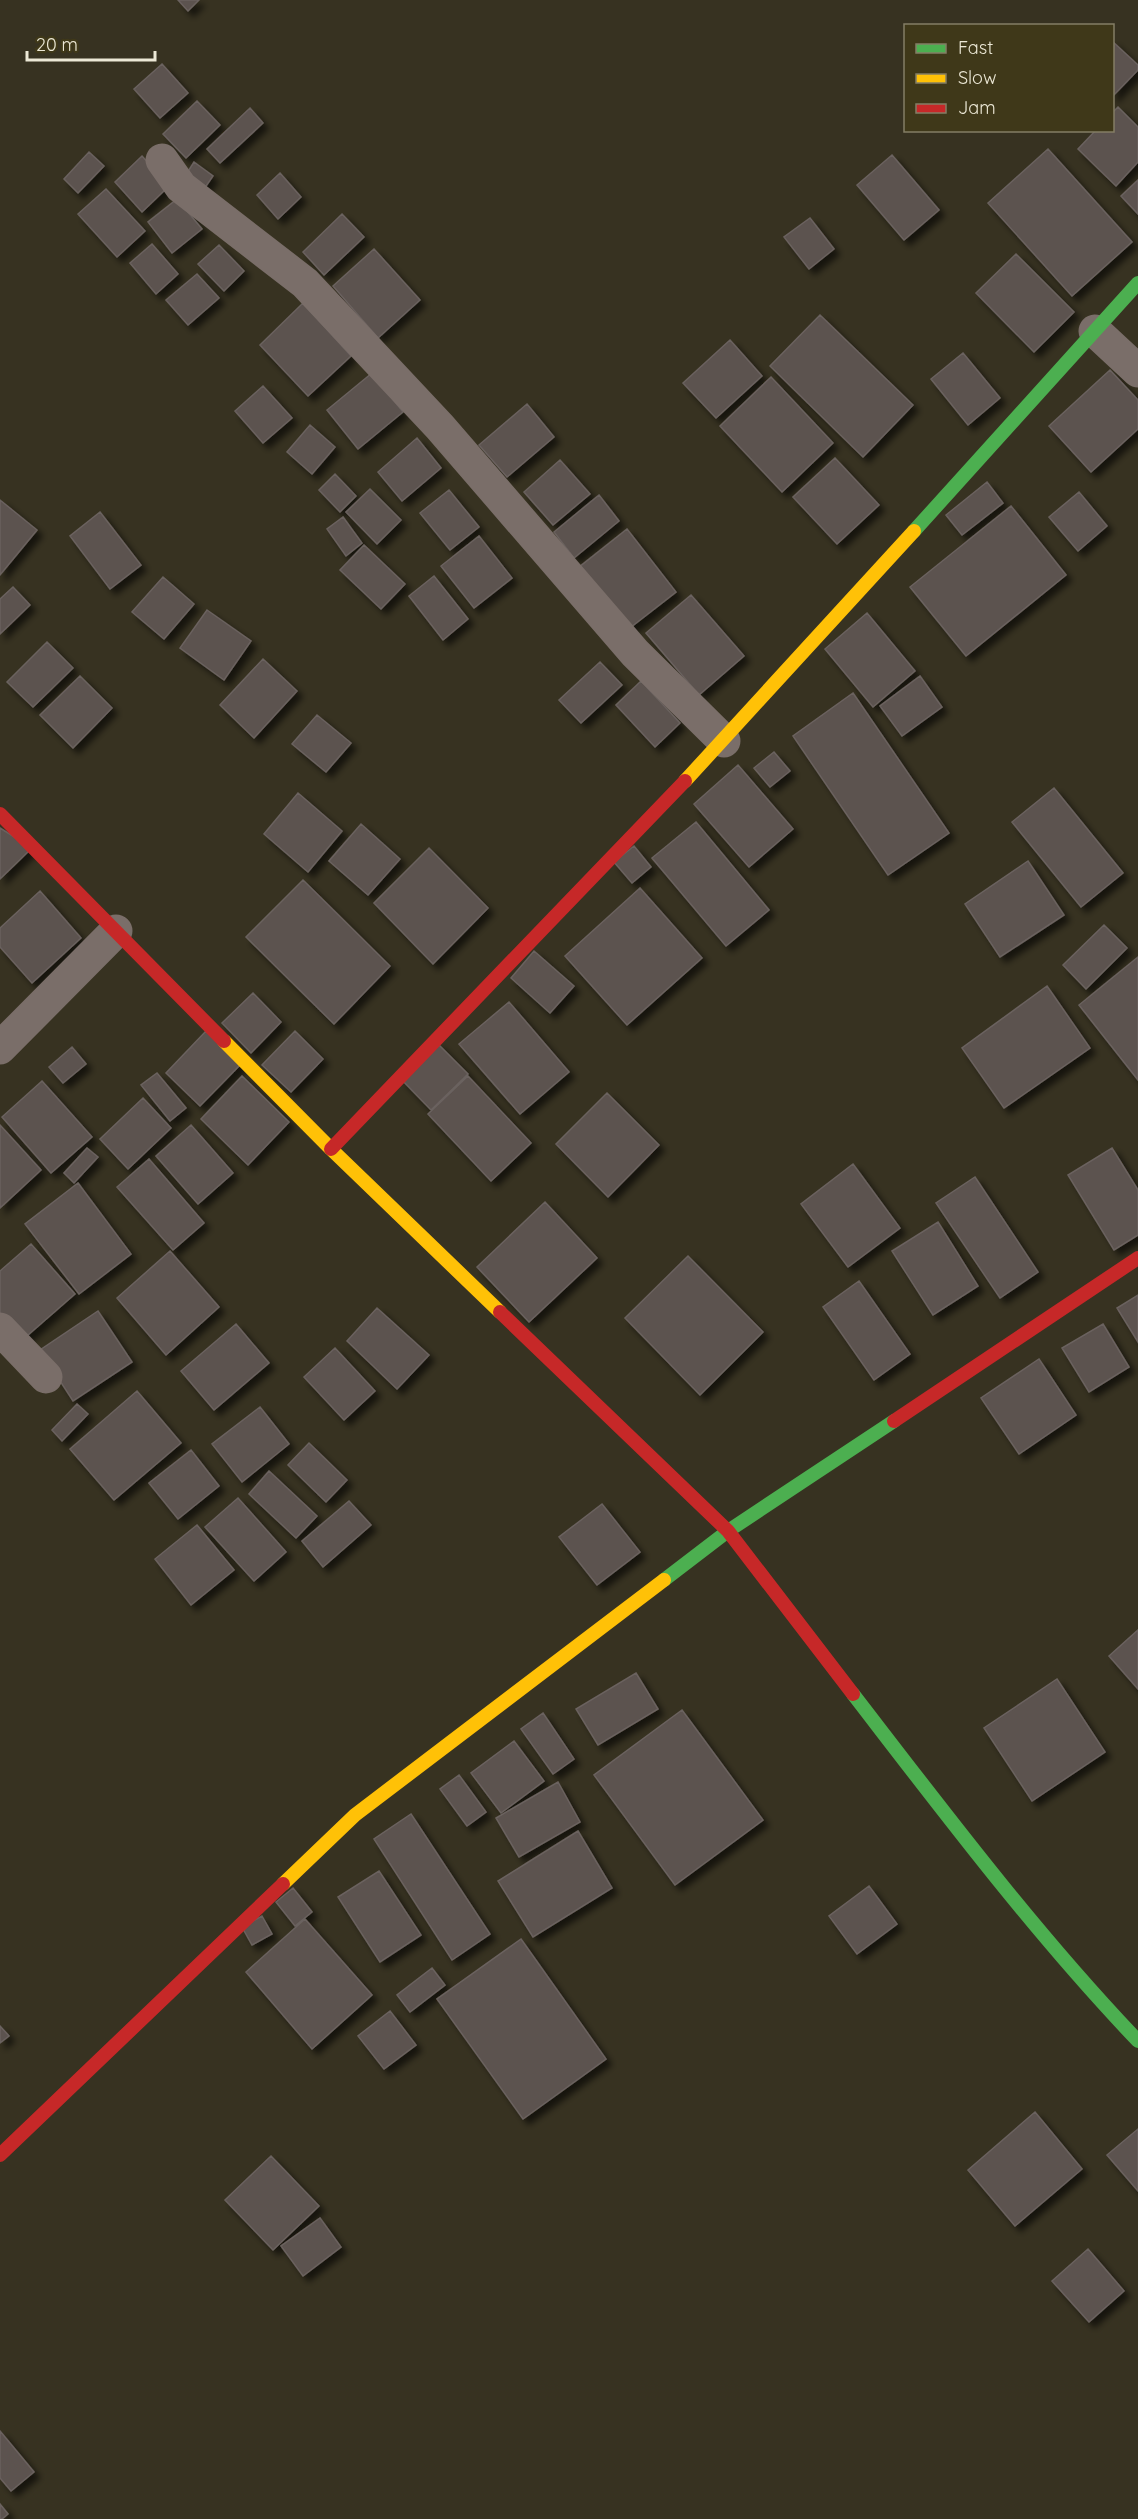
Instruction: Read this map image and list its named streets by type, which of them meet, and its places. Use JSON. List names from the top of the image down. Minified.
{"legend":["Fast","Slow","Jam"],"scale_bar":"20 m"}
